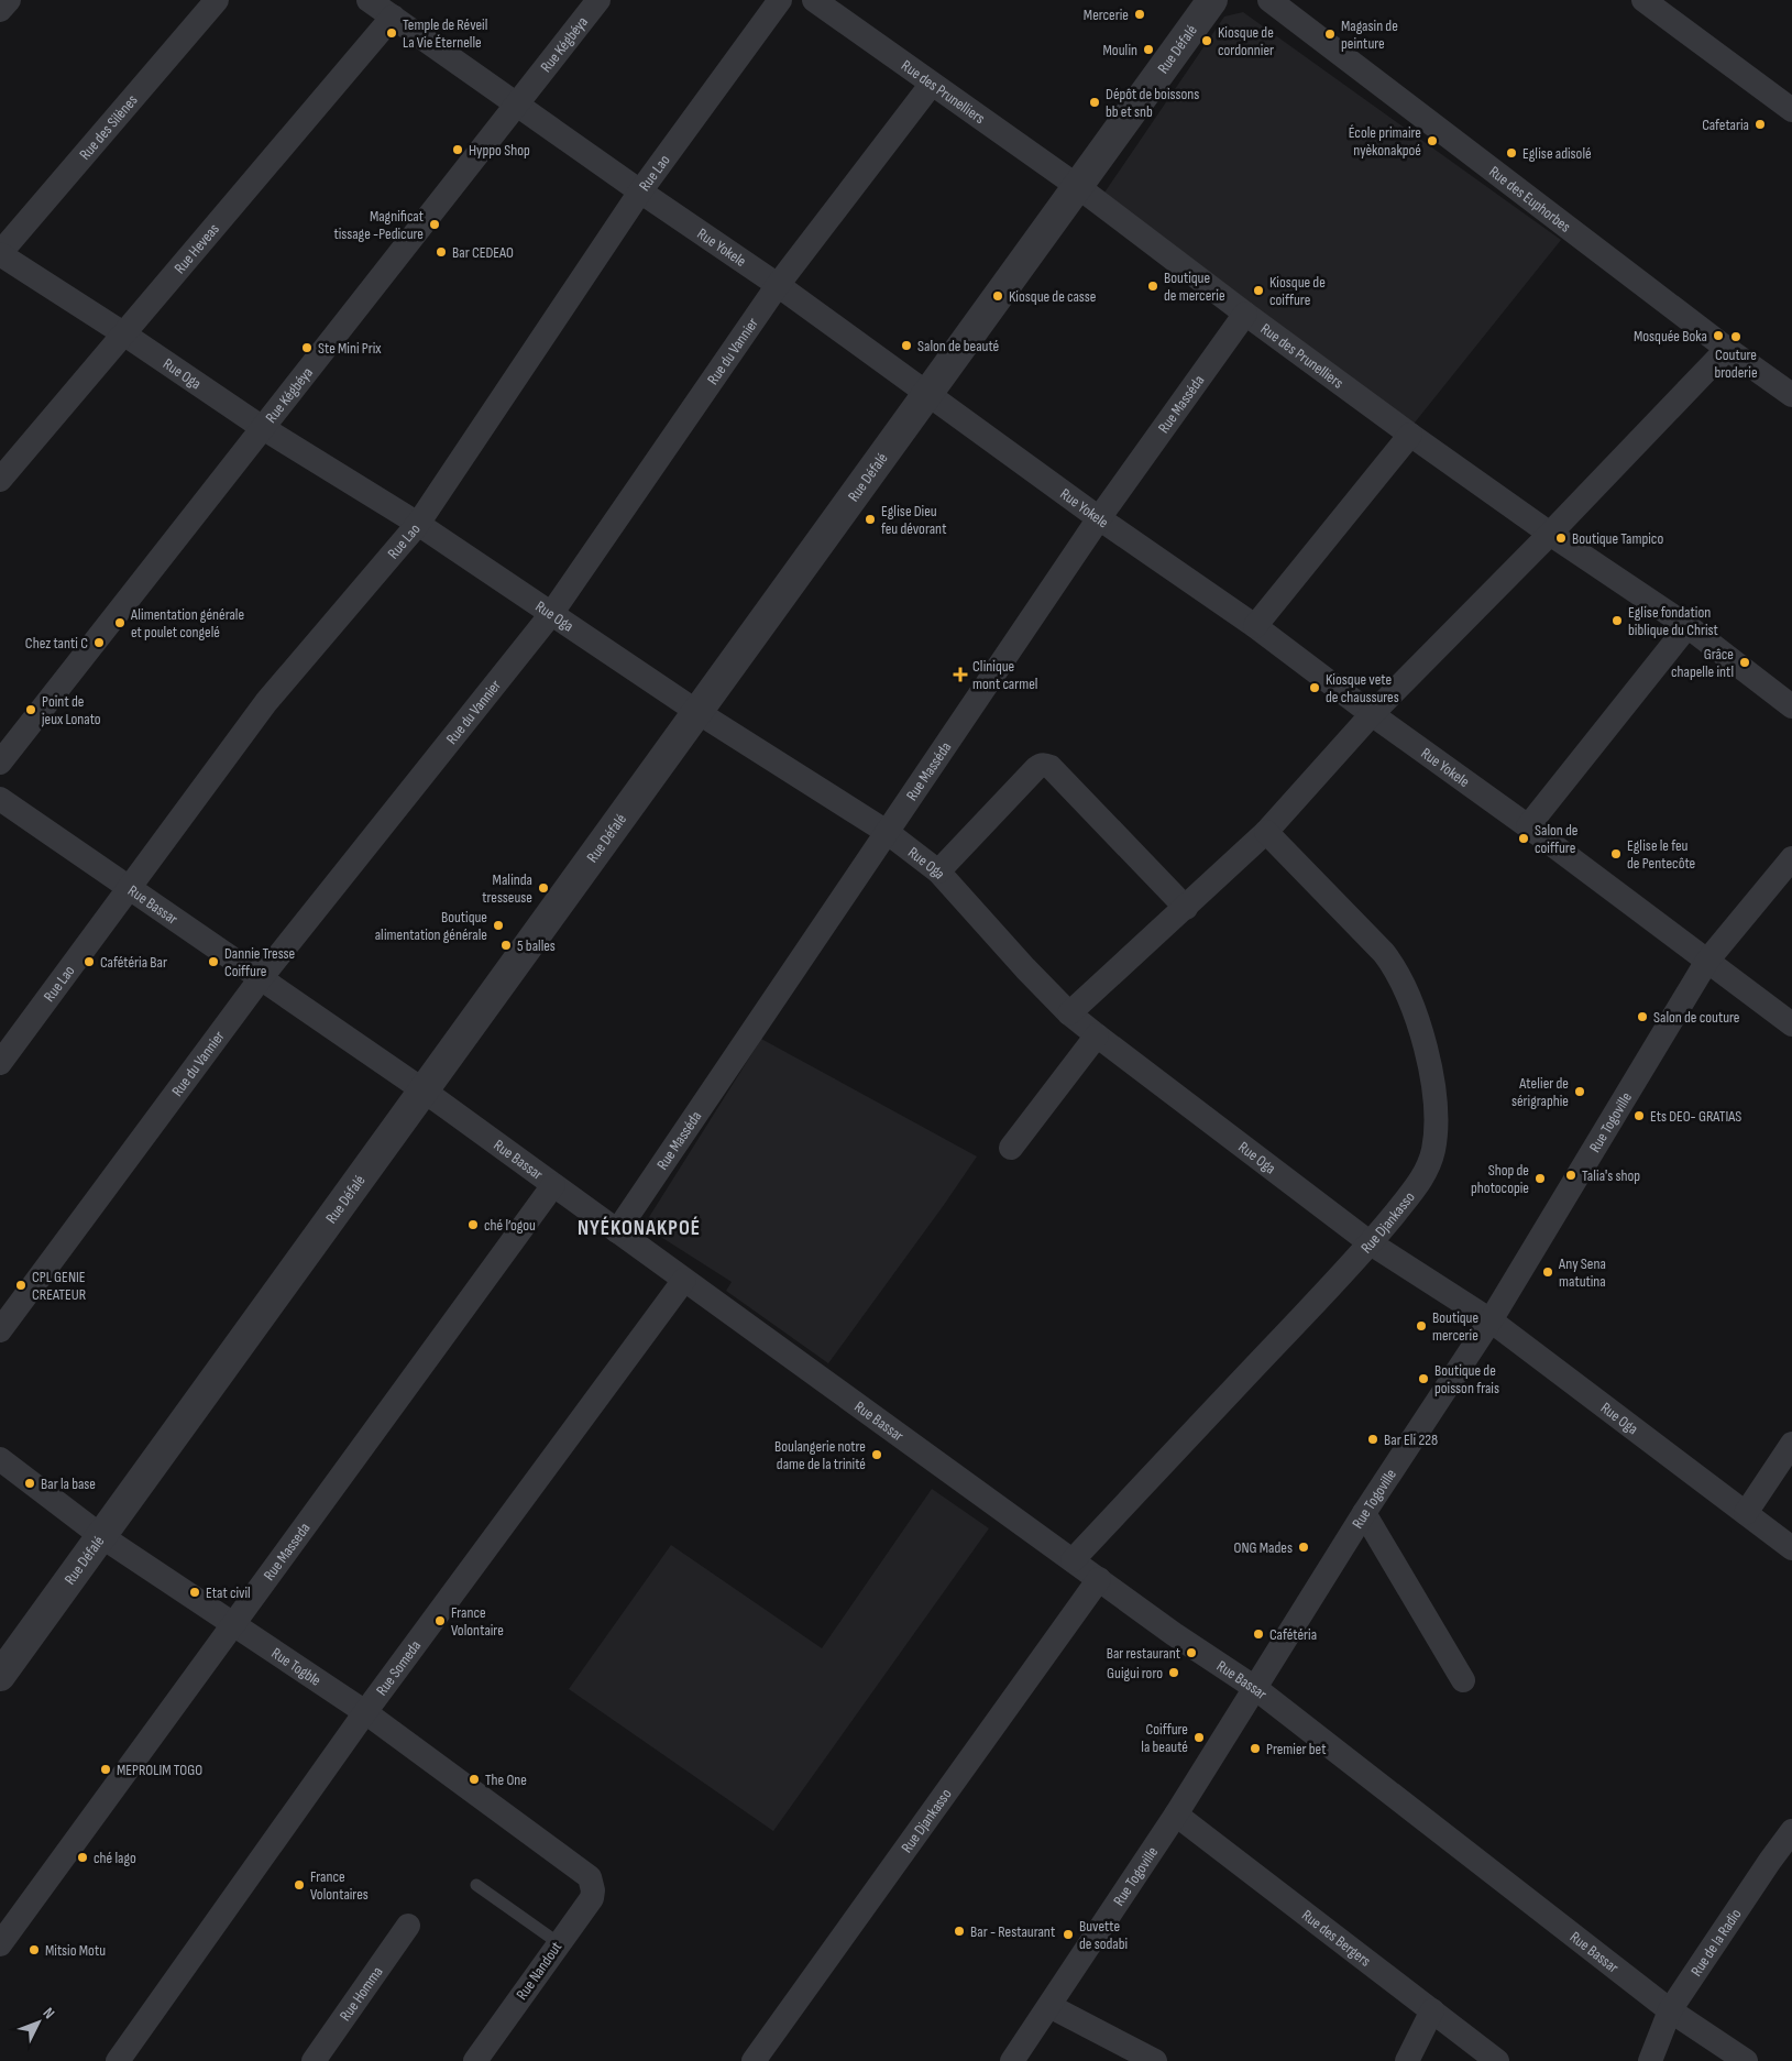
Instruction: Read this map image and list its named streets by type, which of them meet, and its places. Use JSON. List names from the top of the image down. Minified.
{"streets":{"street":["Rue Kégbéya","Rue Défalé","Rue des Prunelliers","Rue des Silènes","Rue Lao","Rue des Euphorbes","Rue Heveas","Rue Yokele","Rue du Vannier","Rue Oga","Rue Masséda","Rue Bassar","Rue Togoville","Rue Djankasso","Rue Masseda","Rue Togble","Rue Someda","Rue des Bergers","Rue de la Radio","Rue Nandout","Rue Homma"]},"crossings":[["Rue Kégbéya","Rue Yokele"],["Rue Kégbéya","Rue Oga"],["Rue Défalé","Rue des Prunelliers"],["Rue Défalé","Rue Yokele"],["Rue Défalé","Rue Oga"],["Rue Défalé","Rue Bassar"],["Rue Défalé","Rue Togble"],["Rue des Prunelliers","Rue du Vannier"],["Rue des Prunelliers","Rue Masséda"],["Rue des Silènes","Rue Oga"],["Rue Lao","Rue Yokele"],["Rue Lao","Rue Oga"],["Rue Lao","Rue Bassar"],["Rue Heveas","Rue Yokele"],["Rue Heveas","Rue Oga"],["Rue Yokele","Rue du Vannier"],["Rue Yokele","Rue Masséda"],["Rue Yokele","Rue Togoville"],["Rue du Vannier","Rue Oga"],["Rue du Vannier","Rue Bassar"],["Rue Oga","Rue Masséda"],["Rue Oga","Rue Togoville"],["Rue Oga","Rue Djankasso"],["Rue Masséda","Rue Bassar"],["Rue Bassar","Rue Togoville"],["Rue Bassar","Rue Djankasso"],["Rue Bassar","Rue Masseda"],["Rue Bassar","Rue Someda"],["Rue Bassar","Rue de la Radio"],["Rue Togoville","Rue des Bergers"],["Rue Masseda","Rue Togble"],["Rue Togble","Rue Someda"],["Rue Togble","Rue Nandout"]],"districts":["NYÉKONAKPOÉ"],"places":{"other":["Mercerie","Temple de Réveil La Vie Éternelle","Magasin de peinture","Kiosque de cordonnier","Moulin","Dépôt de boissons bb et snb","Cafetaria","École primaire nyèkonakpoé","Hyppo Shop","Eglise adisolé","Magnificat tissage -Pedicure","Bar CEDEAO","Boutique de mercerie","Kiosque de coiffure","Kiosque de casse","Mosquée Boka","Couture broderie","Salon de beauté","Ste Mini Prix","Eglise Dieu feu dévorant","Boutique Tampico","Eglise fondation biblique du Christ","Alimentation générale et poulet congelé","Chez tanti C","Grâce chapelle intl","Kiosque vete de chaussures","Point de jeux Lonato","Salon de coiffure","Eglise le feu de Pentecôte","Malinda tresseuse","Boutique alimentation générale","5 balles","Cafétéria Bar","Dannie Tresse Coiffure","Salon de couture","Atelier de sérigraphie","Ets DEO- GRATIAS","Talia's shop","Shop de photocopie","ché l’ogou","Any Sena matutina","CPL GENIE CREATEUR","Boutique mercerie","Boutique de poisson frais","Bar Eli 228","Boulangerie notre dame de la trinité","Bar la base","ONG Mades","Etat civil","France Volontaire","Cafétéria","Bar restaurant","Guigui roro","Coiffure la beauté","Premier bet","MEPROLIM TOGO","The One","ché lago","France Volontaires","Bar - Restaurant","Buvette de sodabi","Mitsio Motu"],"health":["Clinique mont carmel"]},"north":"top right"}
